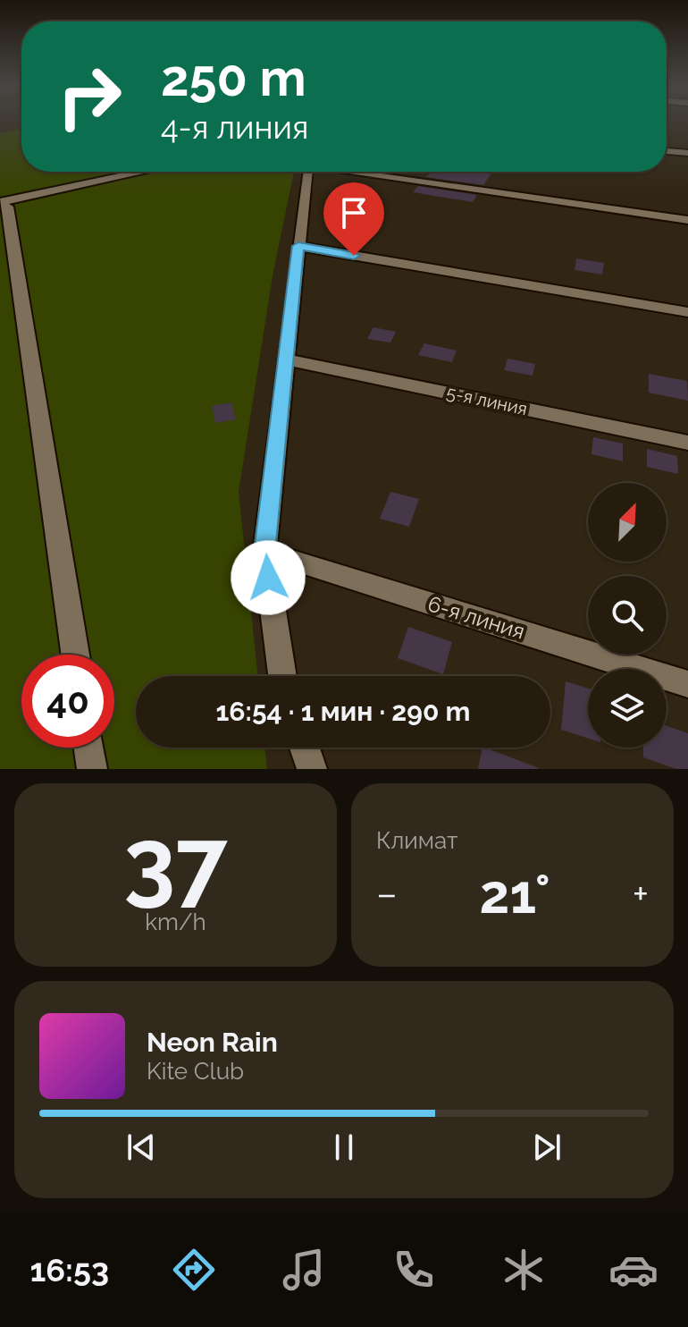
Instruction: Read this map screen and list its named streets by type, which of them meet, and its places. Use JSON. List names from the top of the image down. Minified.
{"streets":{"street":["5-я линия","6-я линия"]},"north":"top right","page":{"turn":["250 m","4-я линия"],"limit":"40","trip":"16:54 · 1 мин · 290 m","tile":[["37","km/h"],"Климат"],"heat":["−","21°","+"],"song":["Neon Rain","Kite Club"],"tabs":"16:53"}}
